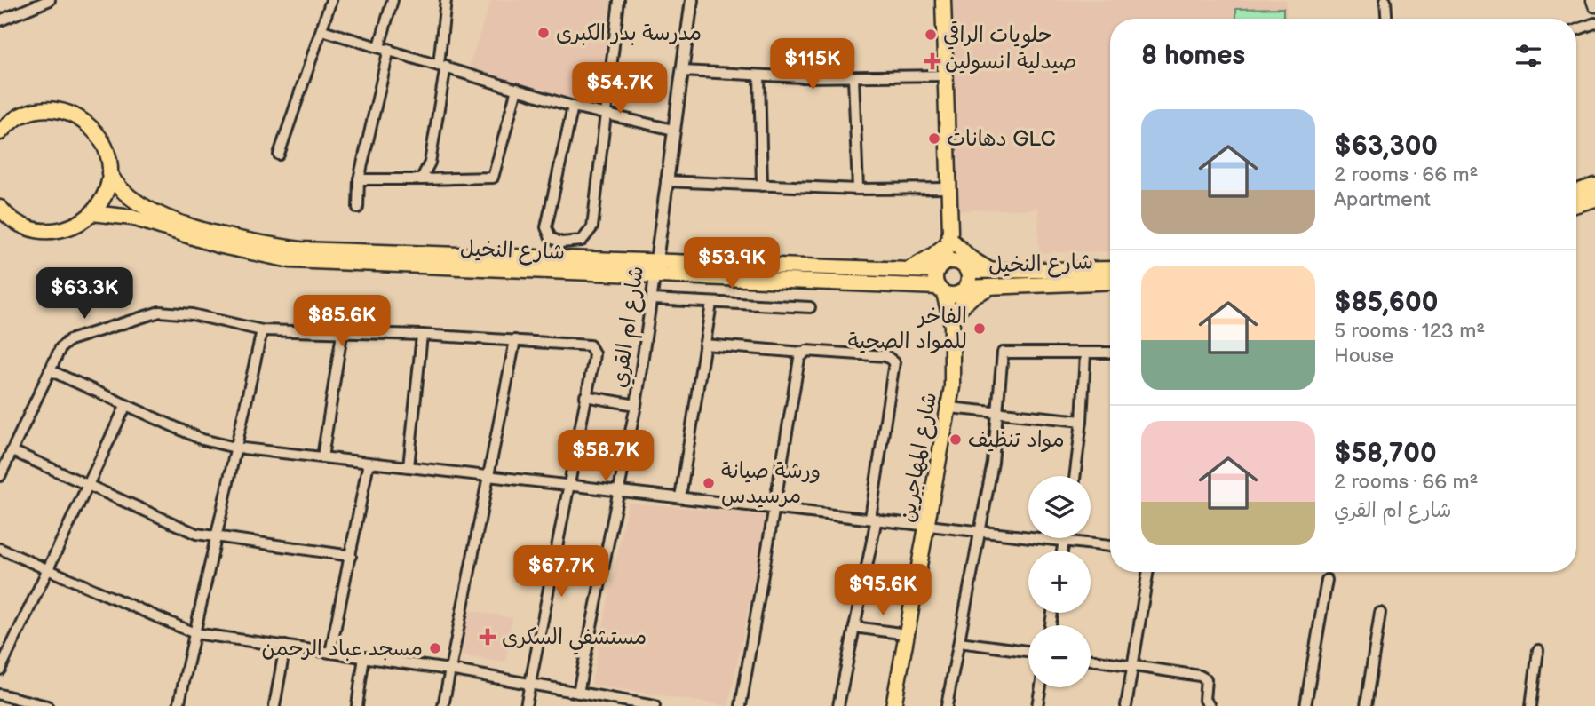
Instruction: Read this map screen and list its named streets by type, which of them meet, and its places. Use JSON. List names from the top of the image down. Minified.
{"streets":{"main road":["شارع النخيل","شارع المهاجرين"],"street":["شارع ام القري"]},"crossings":[["شارع النخيل","شارع ام القري"],["شارع النخيل","شارع المهاجرين"]],"places":{"other":["مدرسة بدر الكبرى","حلويات الراقي","دهانات GLC","الفاخر للمواد الصحية","مواد تنظيف","ورشة صيانة مرسيدس","مسجد عباد الرحمن"],"health":["صيدلية انسولين","مستشفي السكرى"]},"page":{"heading":"8 homes","price":["$115K","$54.7K","$53.9K","$63.3K","$85.6K","$58.7K","$67.7K","$95.6K"],"list":[{"name":"$63,300","note":"2 rooms · 66 m² · Apartment"},{"name":"$85,600","note":"5 rooms · 123 m² · House"},{"name":"$58,700","note":"2 rooms · 66 m² · شارع ام القري"}],"map_buttons":["+","−"]}}
